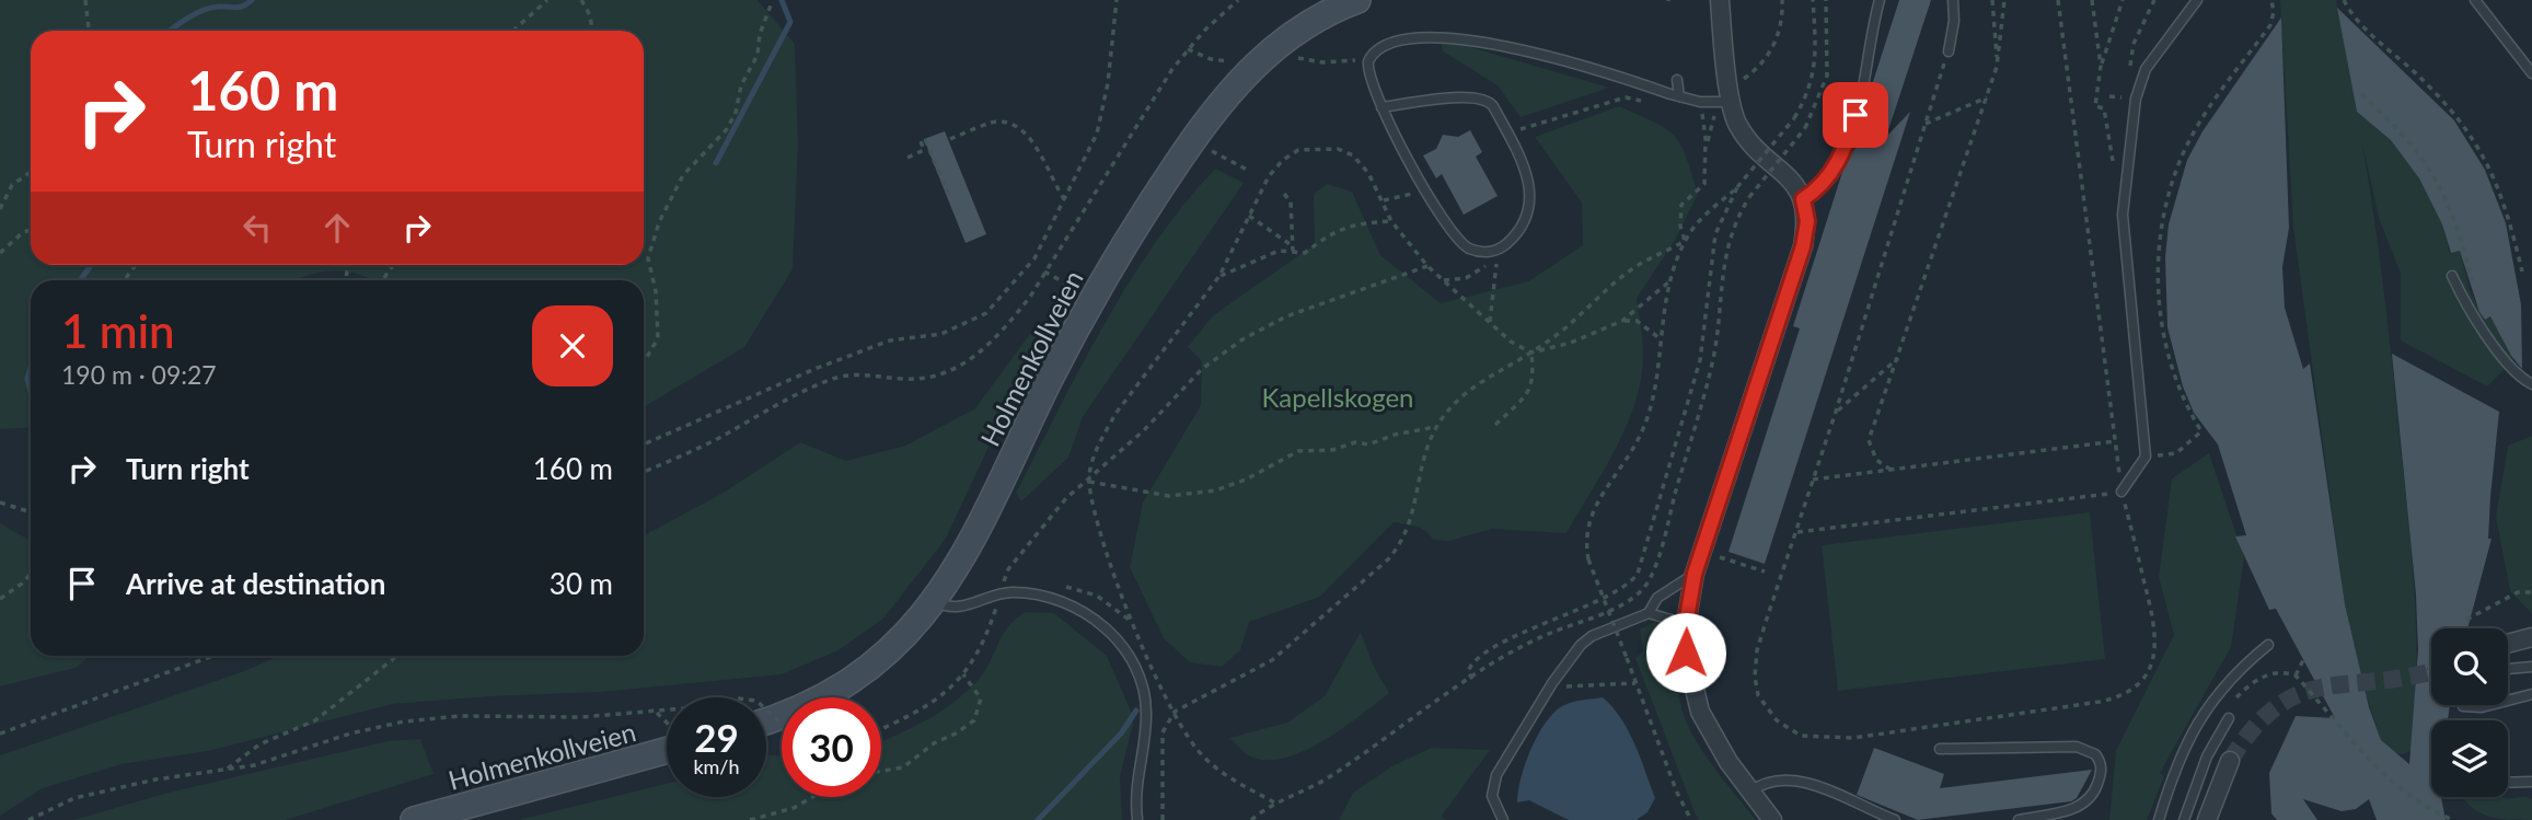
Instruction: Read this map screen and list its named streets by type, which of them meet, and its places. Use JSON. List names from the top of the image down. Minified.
{"streets":{"main road":["Holmenkollveien"]},"parks":["Kapellskogen"],"page":{"turn":["160 m","Turn right"],"heading":["1 min","190 m · 09:27"],"list":[{"name":"Turn right","value":"160 m"},{"name":"Arrive at destination","value":"30 m"}],"speed":"29 km/h","limit":"30"}}
